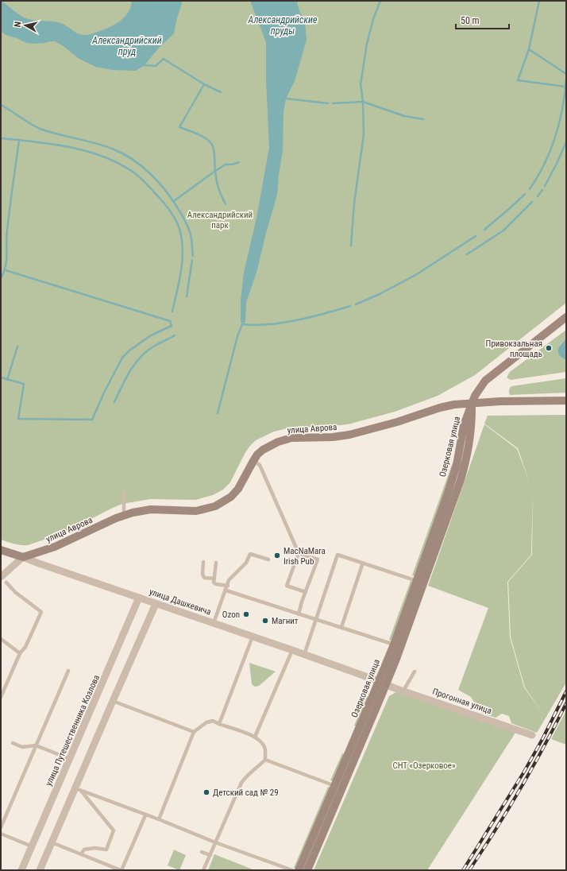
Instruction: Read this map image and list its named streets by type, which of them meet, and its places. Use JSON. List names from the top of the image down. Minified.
{"streets":{"street":["улица Аврова","Озерковая улица","улица Дашкевича","Прогонная улица","улица Путешественника Козлова"]},"crossings":[["улица Аврова","Озерковая улица"],["улица Аврова","улица Дашкевича"],["Озерковая улица","улица Дашкевича"],["Озерковая улица","Прогонная улица"],["улица Дашкевича","Прогонная улица"],["улица Дашкевича","улица Путешественника Козлова"]],"water":["Александрийские пруды","Александрийский пруд"],"parks":["Александрийский парк","СНТ «Озерковое»"],"places":["Привокзальная площадь","MacNaMara Irish Pub","Ozon","Магнит","Детский сад № 29"],"scale_bar":"50 m","north":"left"}
